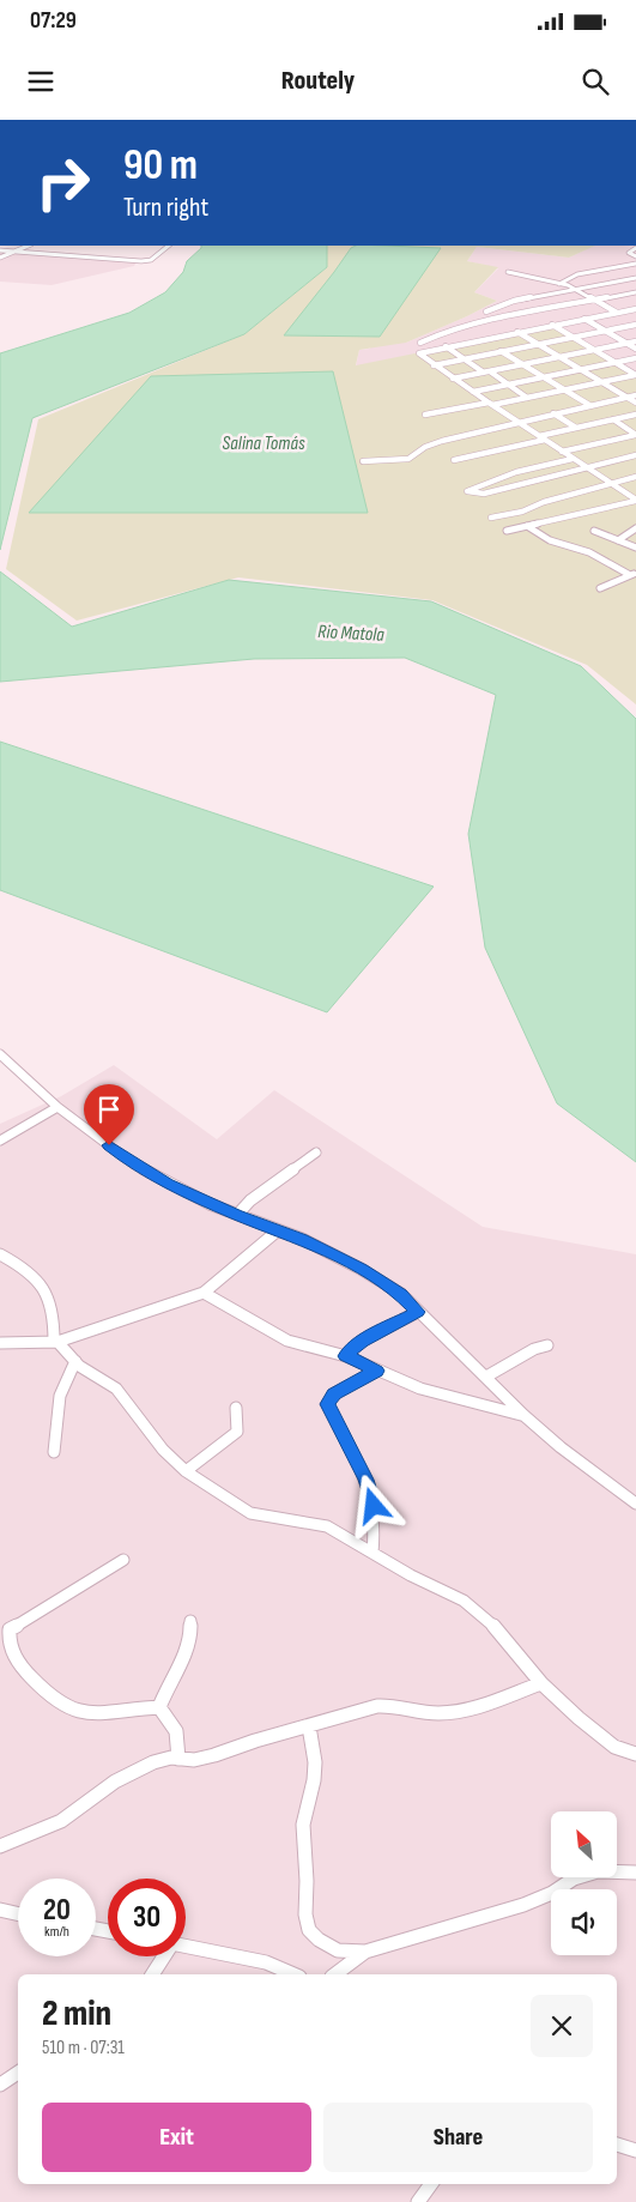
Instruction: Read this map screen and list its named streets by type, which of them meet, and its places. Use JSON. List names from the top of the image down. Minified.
{"water":["Salina Tomás","Rio Matola"],"north":"top left","page":{"status":"07:29","header":"Routely","turn":["90 m","Turn right"],"speed":"20 km/h","limit":"30","heading":["2 min","510 m · 07:31"],"buttons":["Exit","Share"]}}
